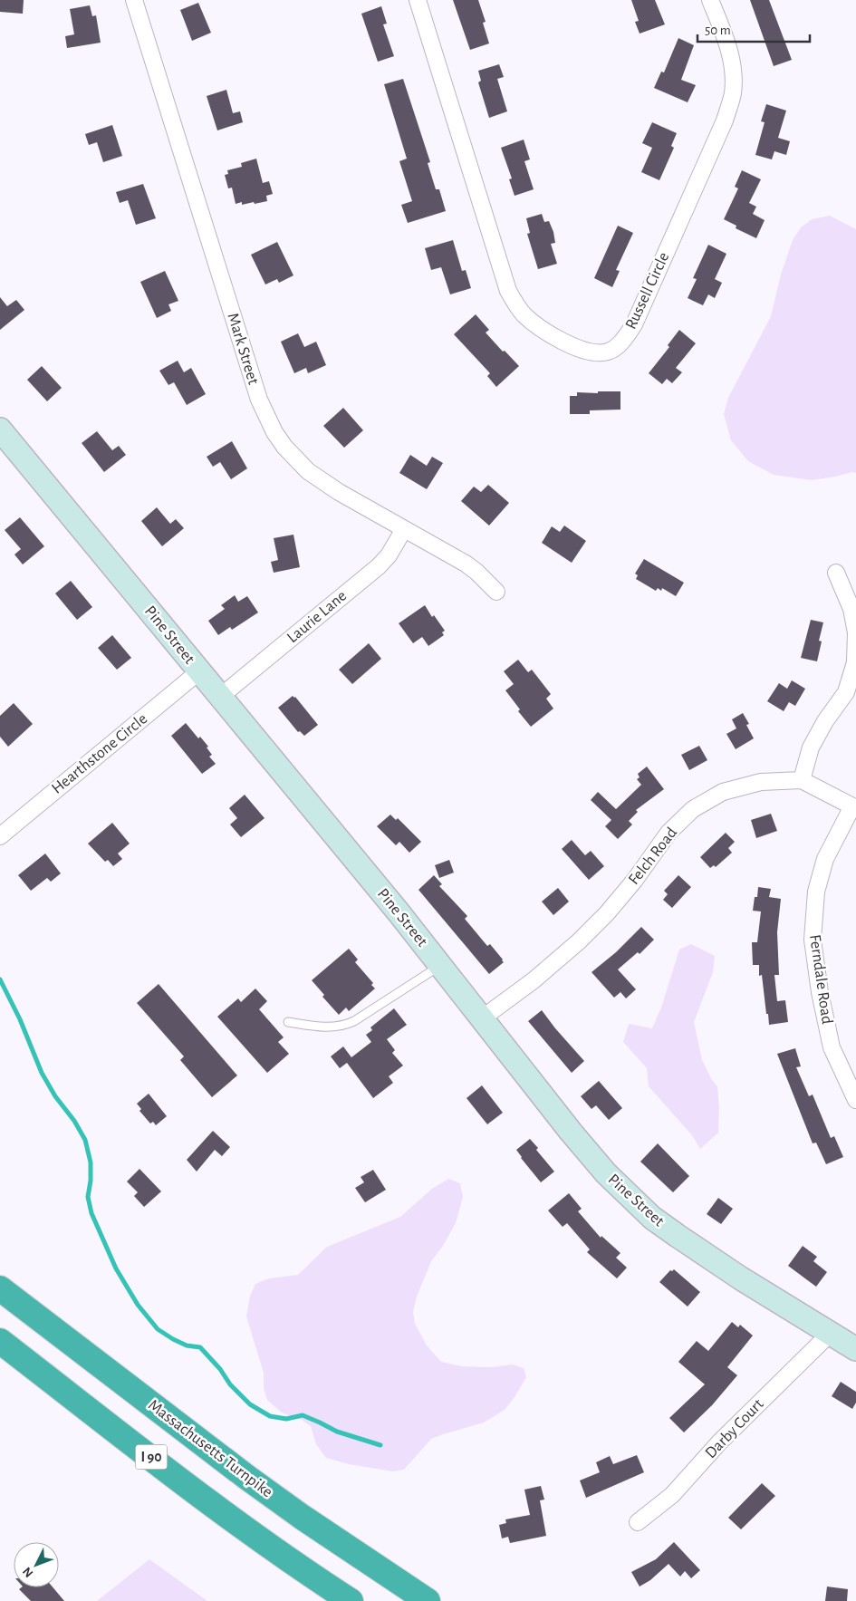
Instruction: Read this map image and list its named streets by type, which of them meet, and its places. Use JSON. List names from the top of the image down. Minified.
{"streets":{"highway":["Massachusetts Turnpike","I 90"],"main road":["Pine Street"],"street":["Russell Circle","Mark Street","Laurie Lane","Hearthstone Circle","Felch Road","Ferndale Road","Darby Court"]},"crossings":[["Mark Street","Laurie Lane"],["Laurie Lane","Pine Street"],["Pine Street","Hearthstone Circle"],["Pine Street","Felch Road"],["Pine Street","Darby Court"],["Felch Road","Ferndale Road"]],"scale_bar":"50 m","north":"bottom left"}
